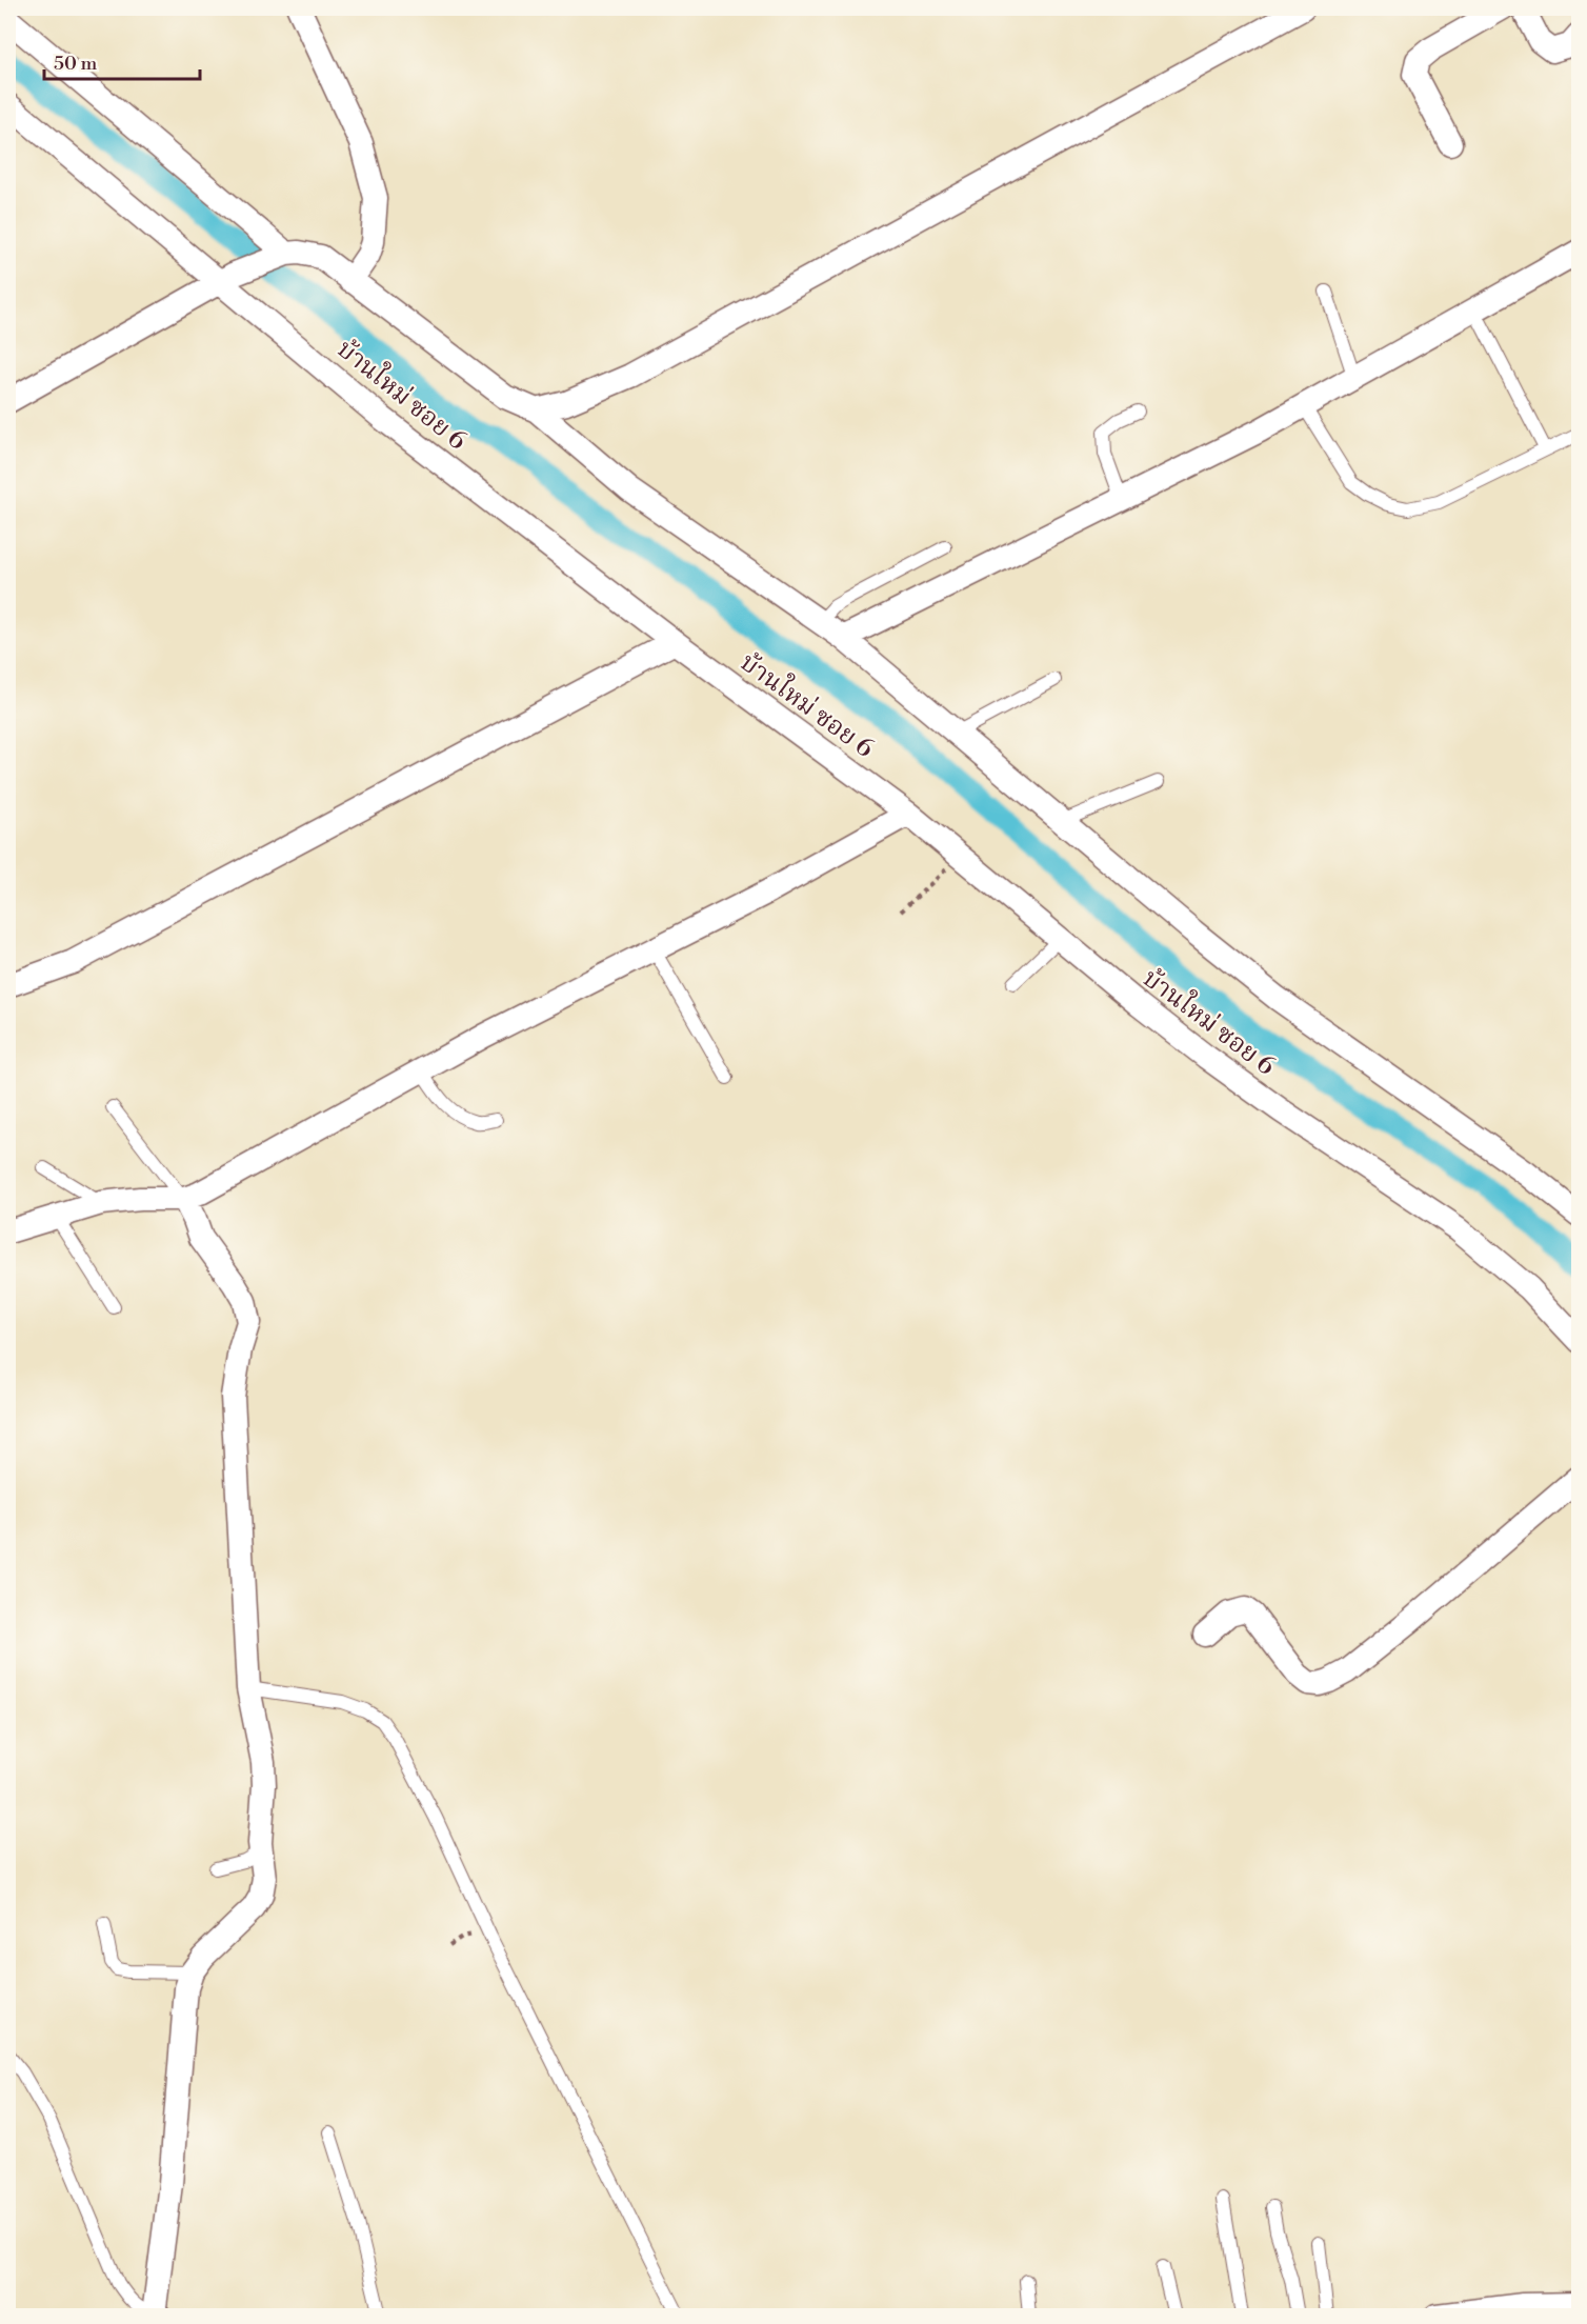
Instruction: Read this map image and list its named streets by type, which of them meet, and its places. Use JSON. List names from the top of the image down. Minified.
{"streets":{"street":["บ้านใหม่ ซอย 6"]},"scale_bar":"50 m"}
